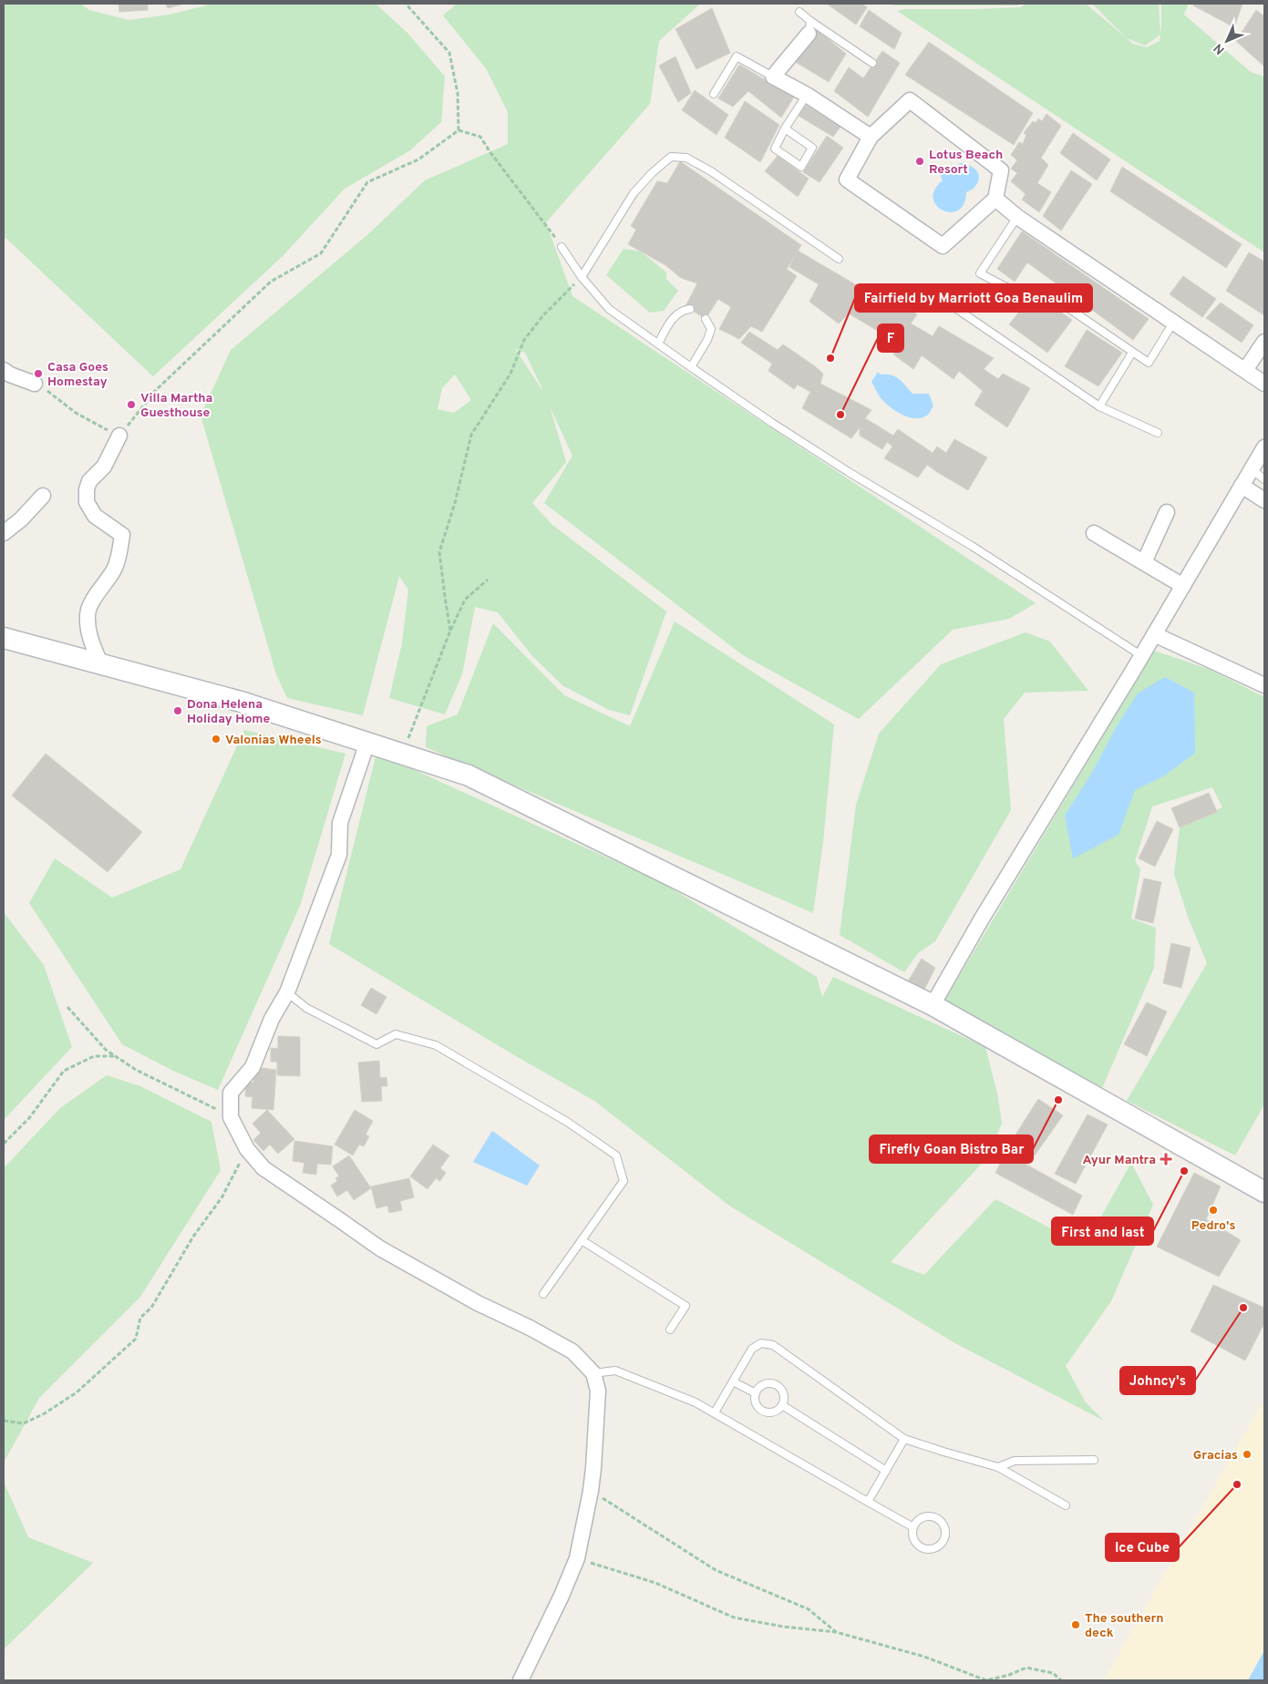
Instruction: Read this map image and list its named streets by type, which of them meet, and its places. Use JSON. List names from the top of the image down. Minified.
{"places":{"other":["Lotus Beach Resort","Fairfield by Marriott Goa Benaulim","Casa Goes Homestay","Villa Martha Guesthouse","F","Dona Helena Holiday Home","Valonias Wheels","Firefly Goan Bistro Bar","First and last","Pedro's","Johncy's","Gracias","Ice Cube","The southern deck"],"health":["Ayur Mantra"]},"north":"bottom left"}
